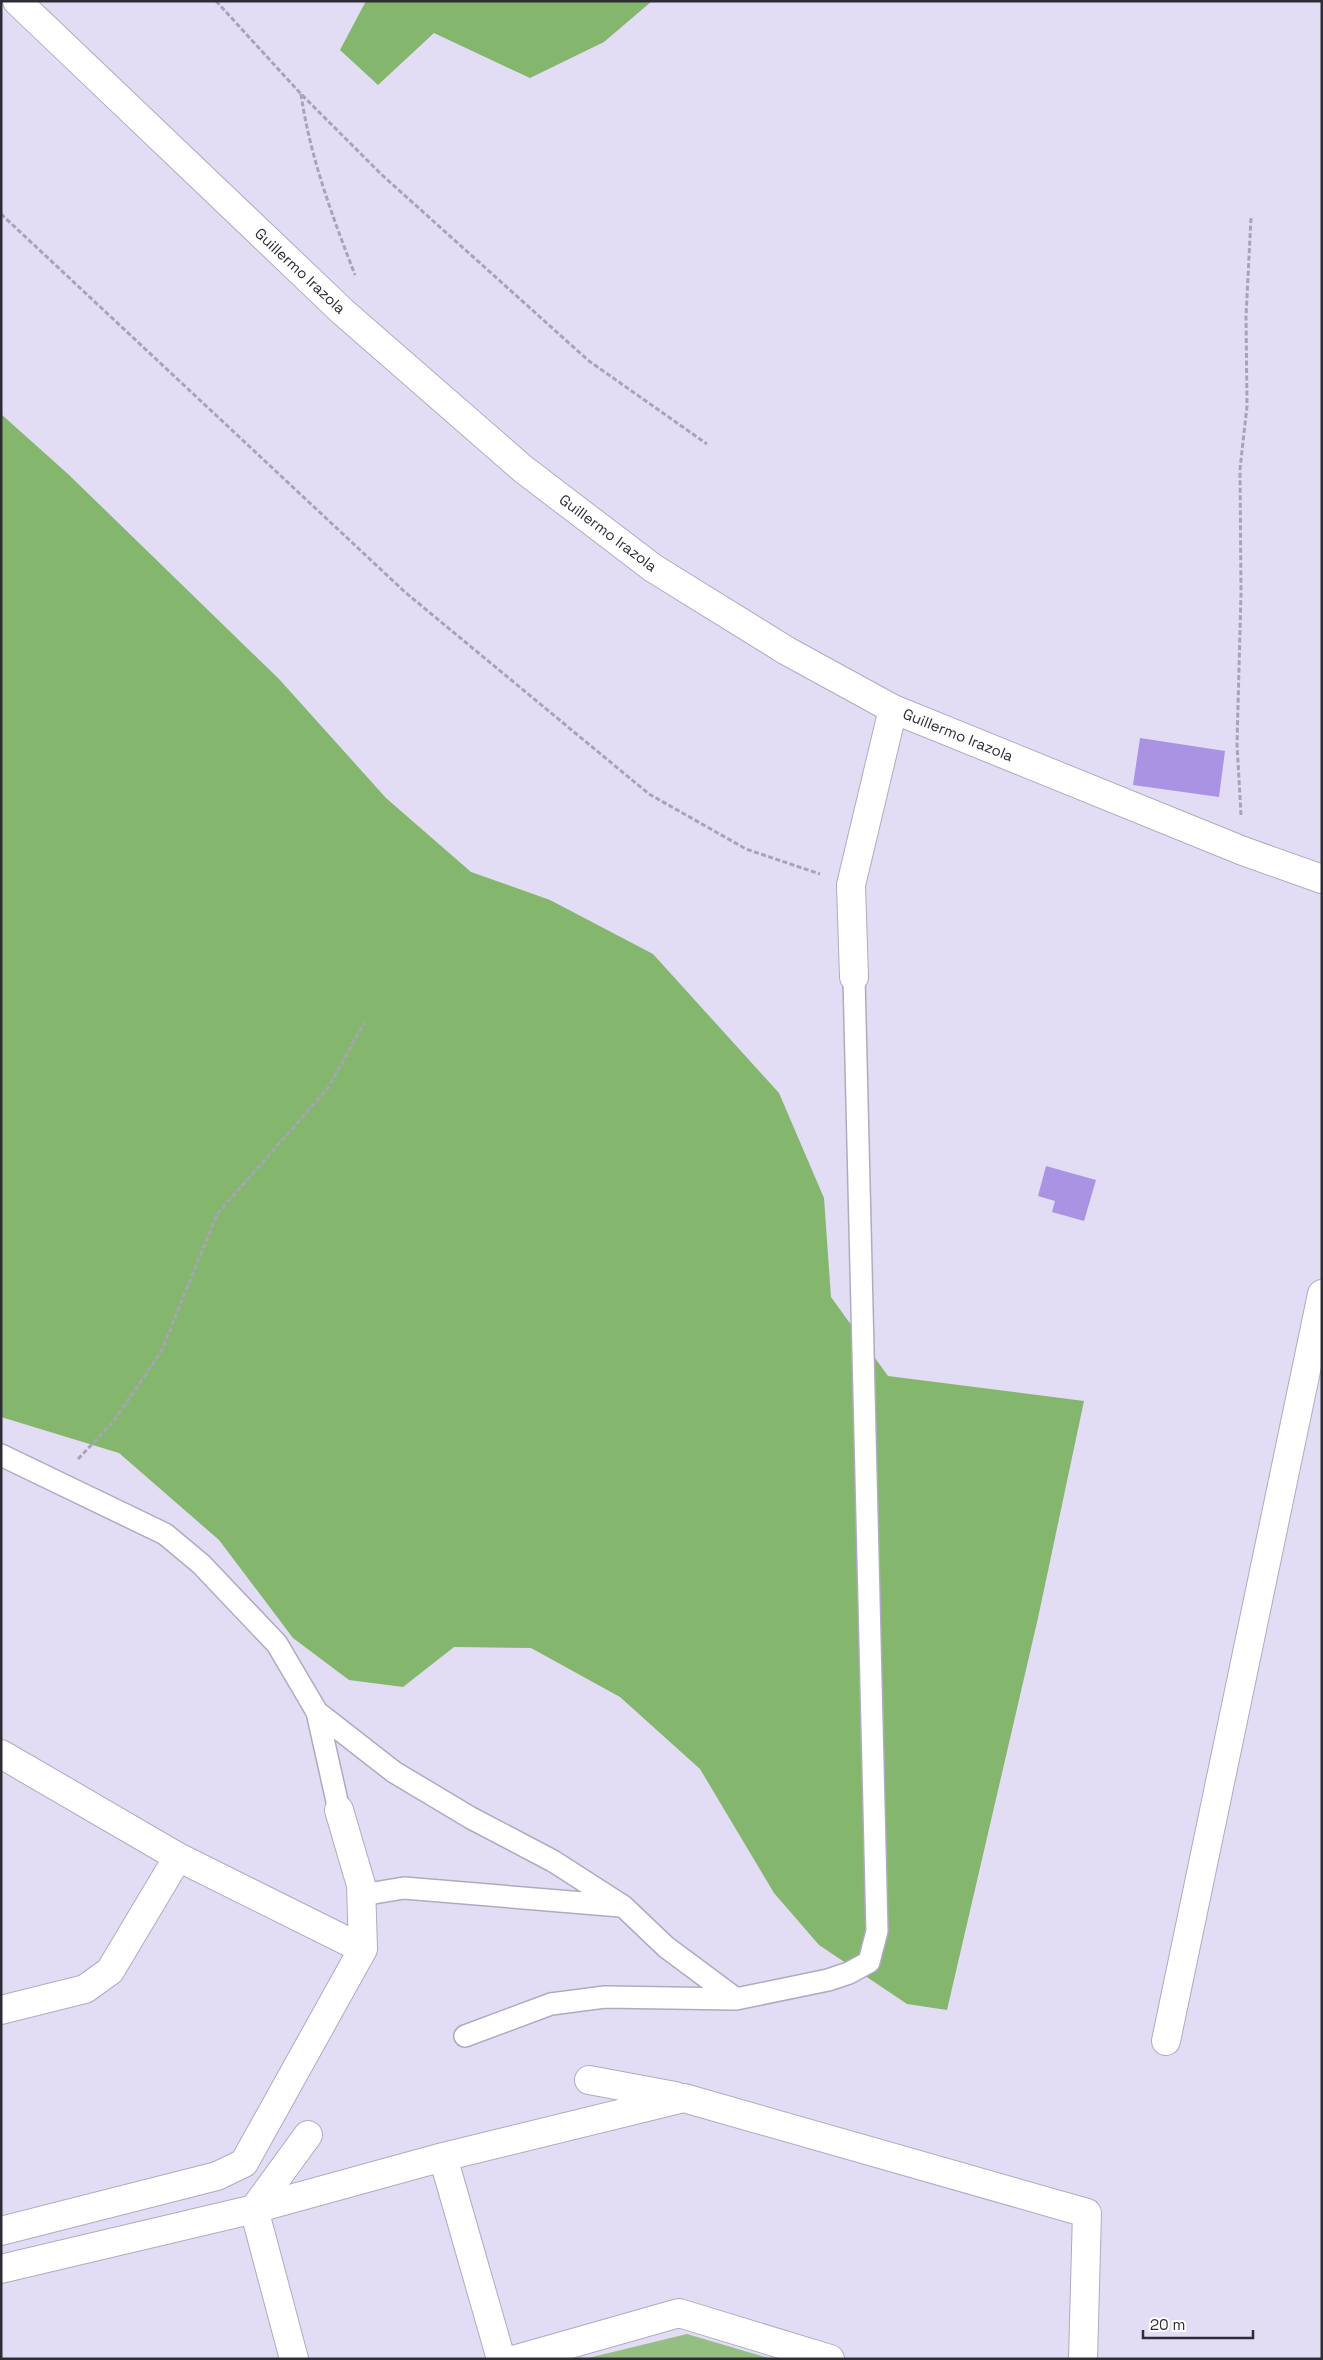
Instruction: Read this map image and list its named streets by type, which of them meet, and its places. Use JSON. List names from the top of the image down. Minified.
{"streets":{"street":["Guillermo Irazola"]},"scale_bar":"20 m"}
